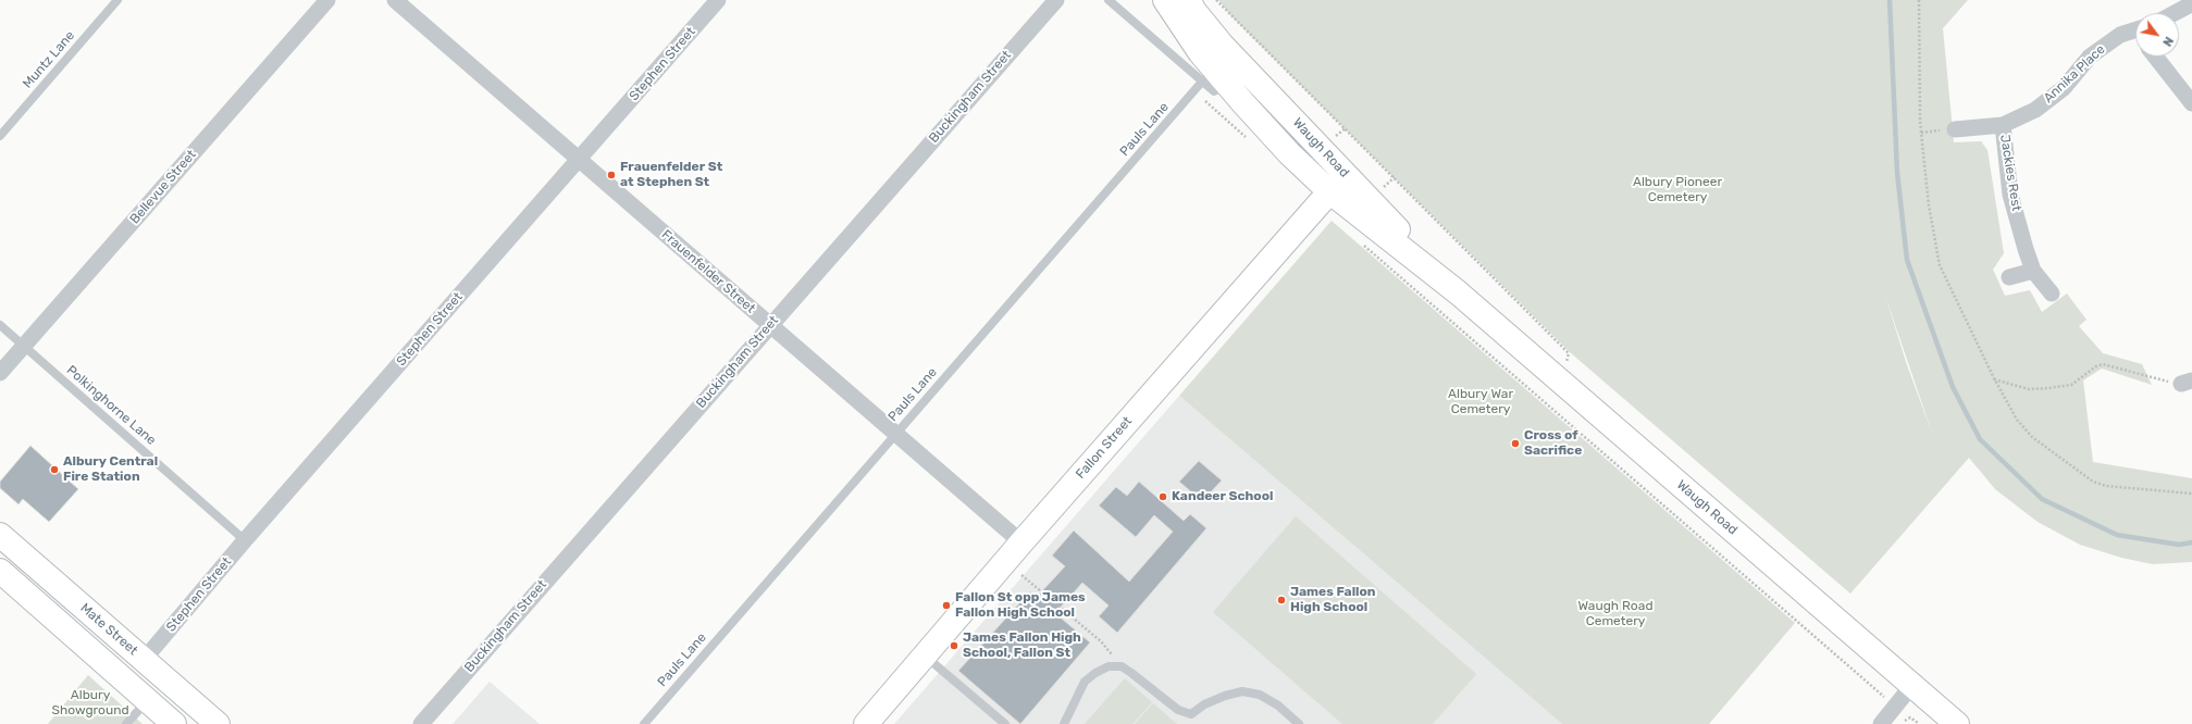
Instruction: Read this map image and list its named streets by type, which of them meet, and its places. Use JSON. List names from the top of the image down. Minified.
{"streets":{"main road":["Waugh Road","Fallon Street","Mate Street"],"street":["Stephen Street","Annika Place","Buckingham Street","Jackies Rest","Bellevue Street","Frauenfelder Street"],"lane":["Muntz Lane","Pauls Lane","Polkinghorne Lane"]},"crossings":[["Stephen Street","Frauenfelder Street"],["Stephen Street","Polkinghorne Lane"],["Stephen Street","Mate Street"],["Annika Place","Jackies Rest"],["Buckingham Street","Frauenfelder Street"],["Pauls Lane","Frauenfelder Street"],["Waugh Road","Fallon Street"],["Bellevue Street","Polkinghorne Lane"],["Frauenfelder Street","Fallon Street"]],"parks":["Albury Pioneer Cemetery","Albury War Cemetery","Waugh Road Cemetery","Albury Showground"],"places":["Frauenfelder St at Stephen St","Cross of Sacrifice","Albury Central Fire Station","Kandeer School","James Fallon High School","Fallon St opp James Fallon High School","James Fallon High School, Fallon St"],"north":"bottom right"}
